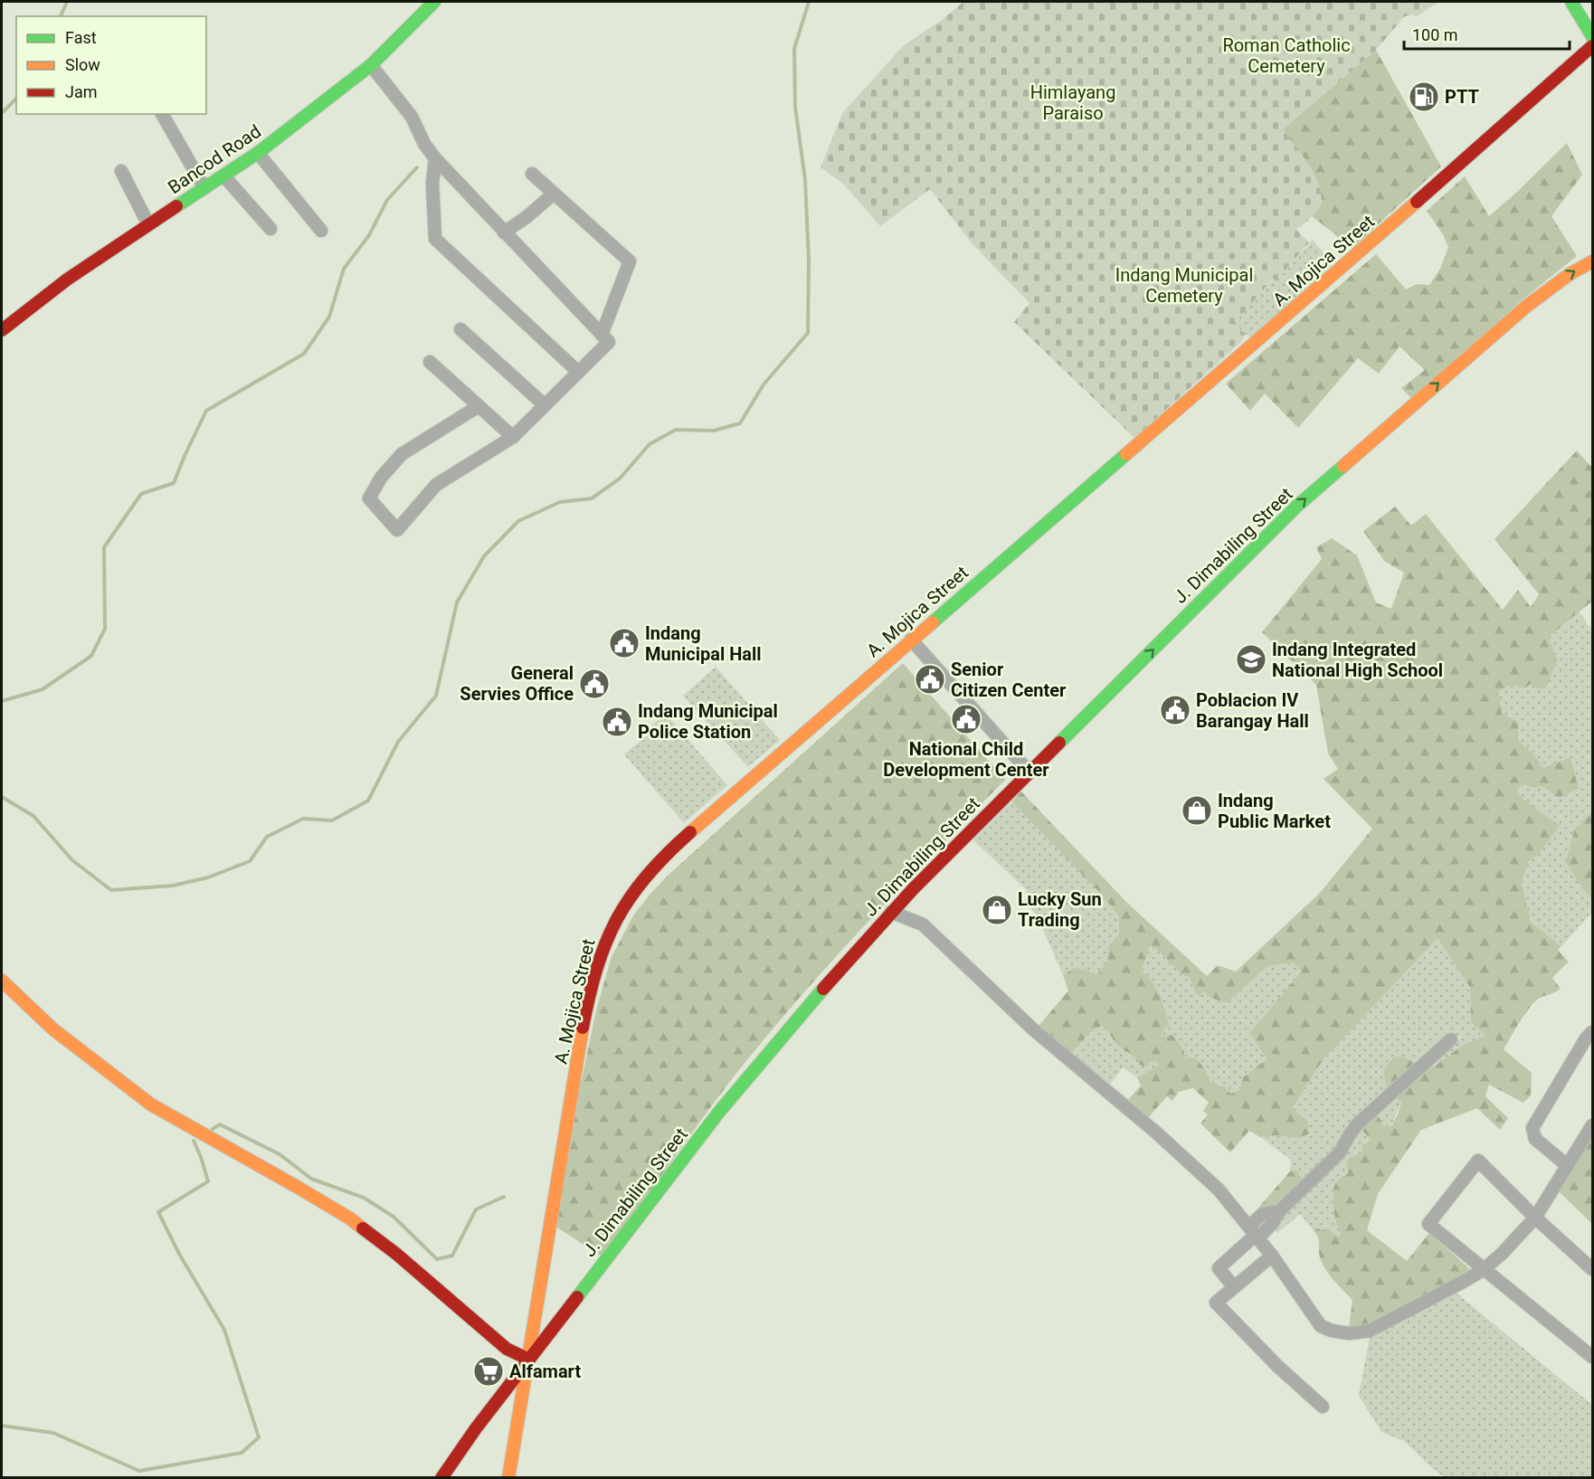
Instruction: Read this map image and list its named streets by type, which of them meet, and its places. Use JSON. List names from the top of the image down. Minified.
{"streets":{"street":["Bancod Road","A. Mojica Street","J. Dimabiling Street"]},"crossings":[["A. Mojica Street","J. Dimabiling Street"]],"one_way":["J. Dimabiling Street"],"parks":["Roman Catholic Cemetery","Himlayang Paraiso","Indang Municipal Cemetery"],"places":{"fuel station":["PTT"],"public building":["Indang Municipal Hall","Senior Citizen Center","General Servies Office","Poblacion IV Barangay Hall","National Child Development Center","Indang Municipal Police Station"],"school or university":["Indang Integrated National High School"],"shop":["Indang Public Market","Lucky Sun Trading"],"supermarket":["Alfamart"]},"legend":["Fast","Slow","Jam"],"scale_bar":"100 m"}
